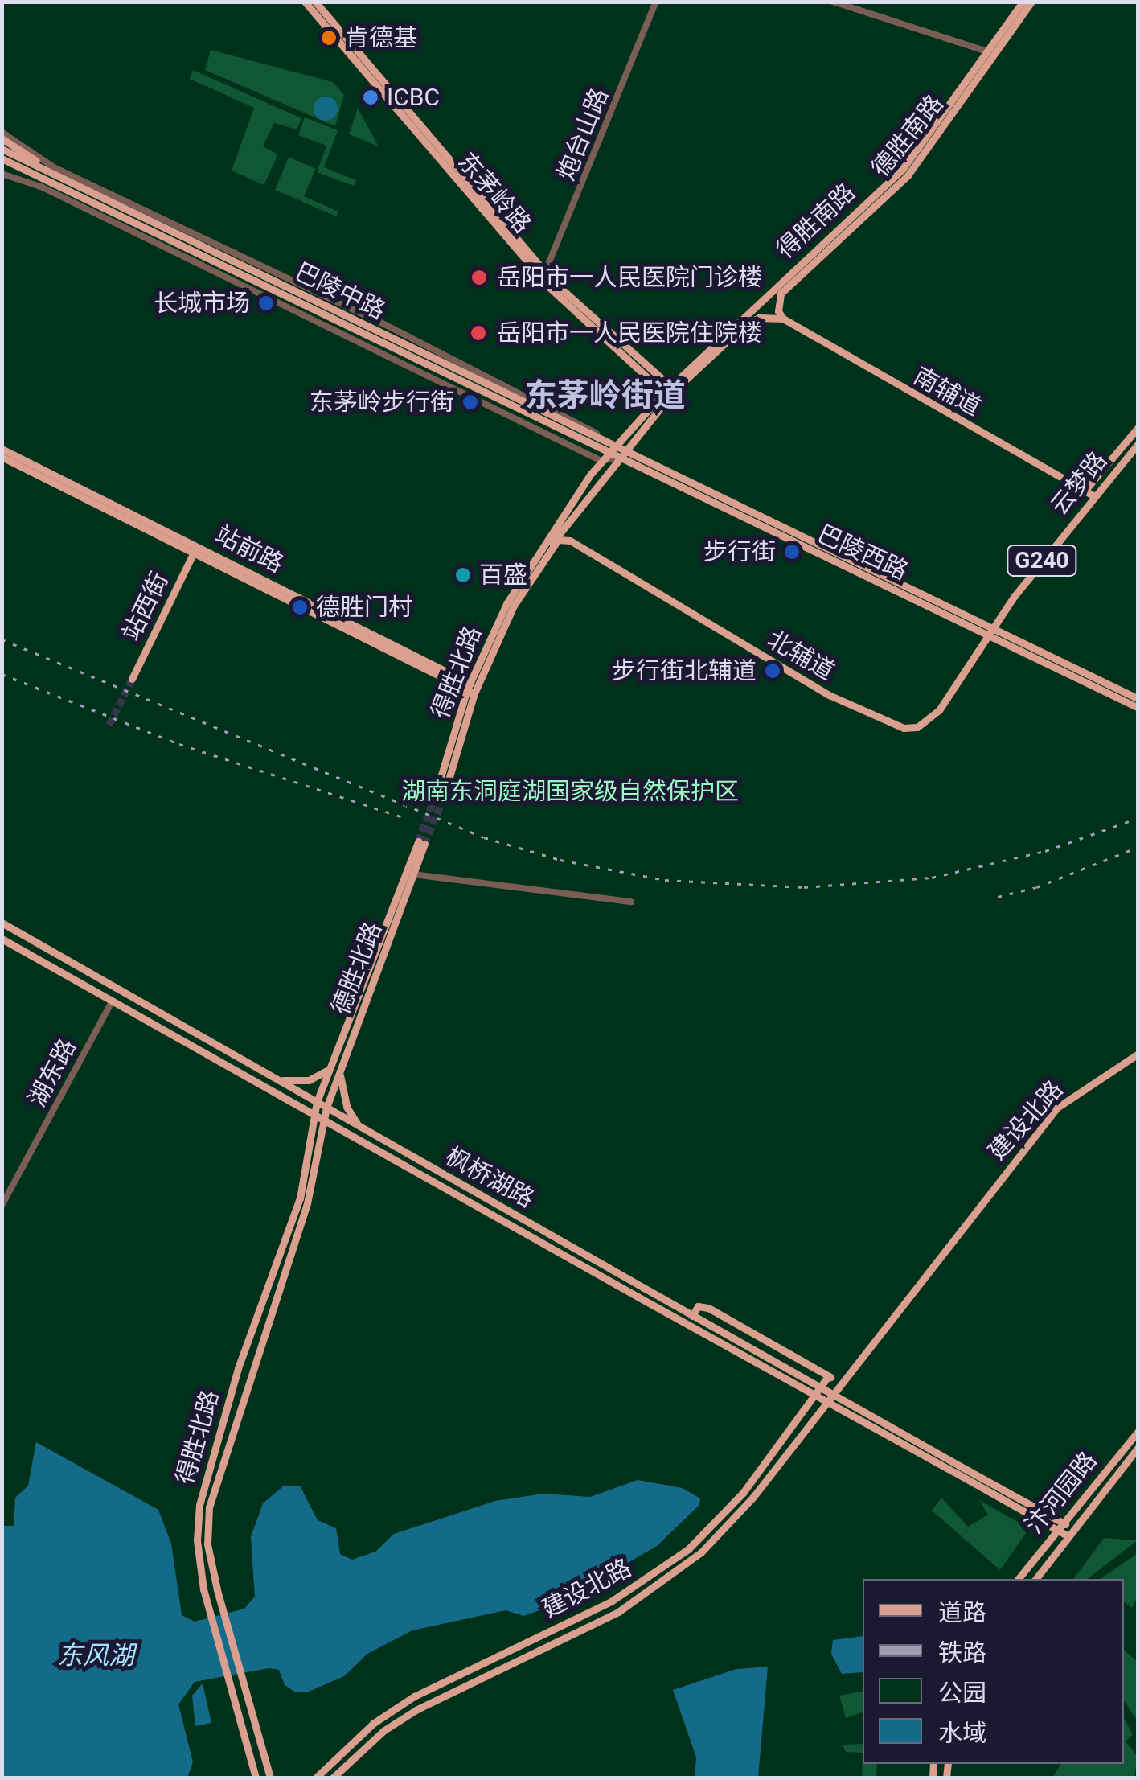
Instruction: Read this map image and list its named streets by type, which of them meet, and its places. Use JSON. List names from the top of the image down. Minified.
{"streets":{"main road":["德胜南路","东茅岭路","得胜南路","巴陵中路","南辅道","云梦路","站前路","巴陵西路","G240","站西街","北辅道","得胜北路","德胜北路","建设北路","枫桥湖路","汴河园路"],"street":["炮台山路","湖东路"]},"crossings":[["炮台山路","东茅岭路"],["德胜南路","得胜南路"],["德胜南路","南辅道"],["东茅岭路","得胜南路"],["得胜南路","巴陵中路"],["得胜南路","南辅道"],["得胜南路","巴陵西路"],["得胜南路","得胜北路"],["巴陵中路","巴陵西路"],["巴陵中路","得胜北路"],["南辅道","云梦路"],["云梦路","巴陵西路"],["云梦路","北辅道"],["站前路","站西街"],["站前路","得胜北路"],["巴陵西路","北辅道"],["巴陵西路","得胜北路"],["得胜北路","德胜北路"],["得胜北路","枫桥湖路"],["德胜北路","枫桥湖路"],["湖东路","枫桥湖路"]],"districts":["东茅岭街道"],"water":["东风湖"],"parks":["湖南东洞庭湖国家级自然保护区"],"places":["肯德基","ICBC","岳阳市一人民医院门诊楼","长城市场","岳阳市一人民医院住院楼","东茅岭步行街","步行街","百盛","德胜门村","步行街北辅道"],"legend":["道路","铁路","公园","水域"]}
